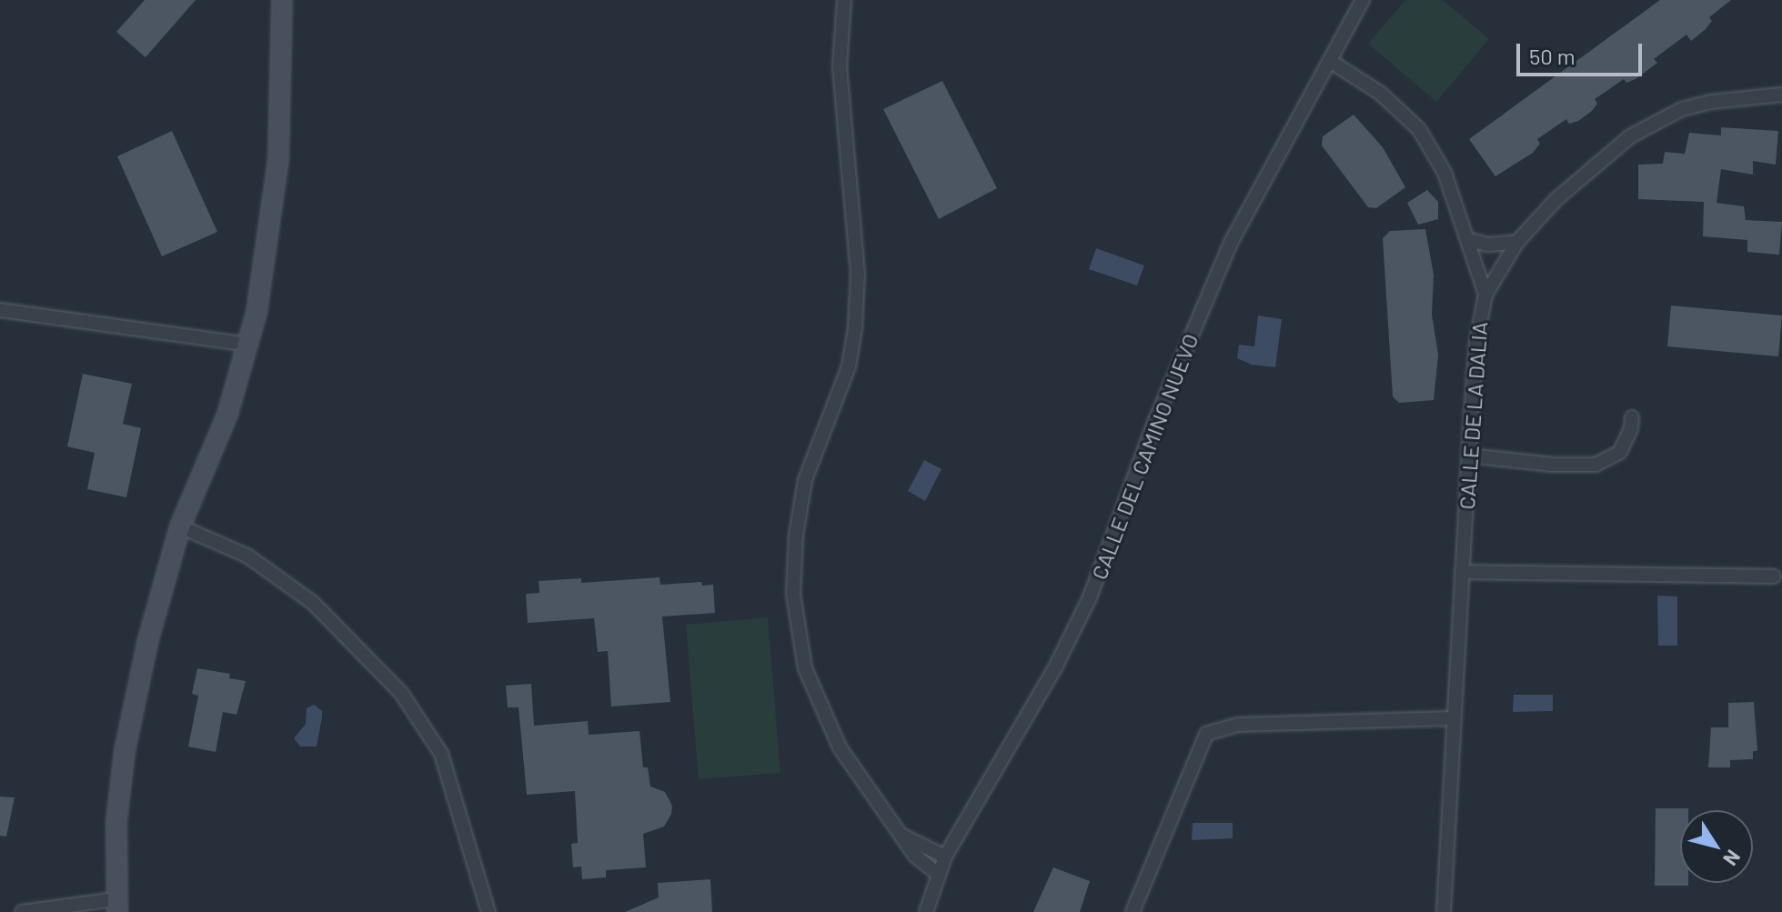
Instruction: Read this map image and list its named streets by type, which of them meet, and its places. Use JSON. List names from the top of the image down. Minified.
{"streets":{"street":["CALLE DE LA DALIA","CALLE DEL CAMINO NUEVO"]},"scale_bar":"50 m","north":"bottom right"}
